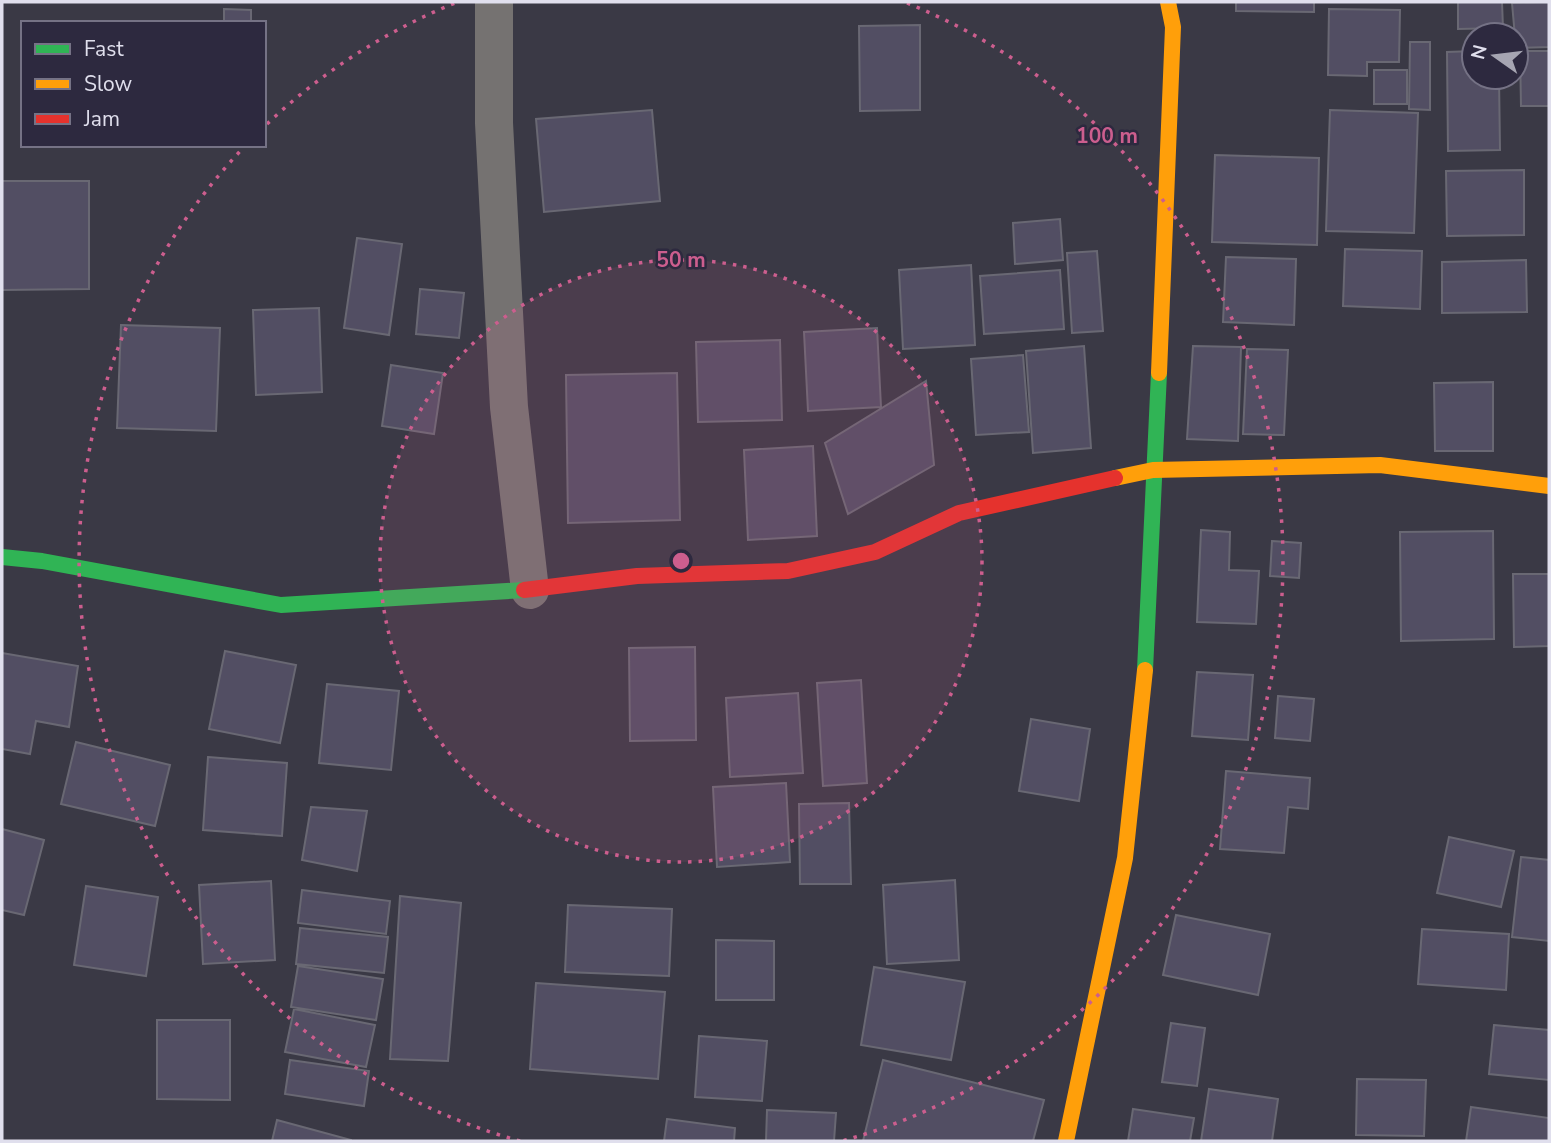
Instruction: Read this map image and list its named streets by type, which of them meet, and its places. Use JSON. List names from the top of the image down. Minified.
{"legend":["Fast","Slow","Jam"],"north":"left","rings":["100 m","50 m"]}
